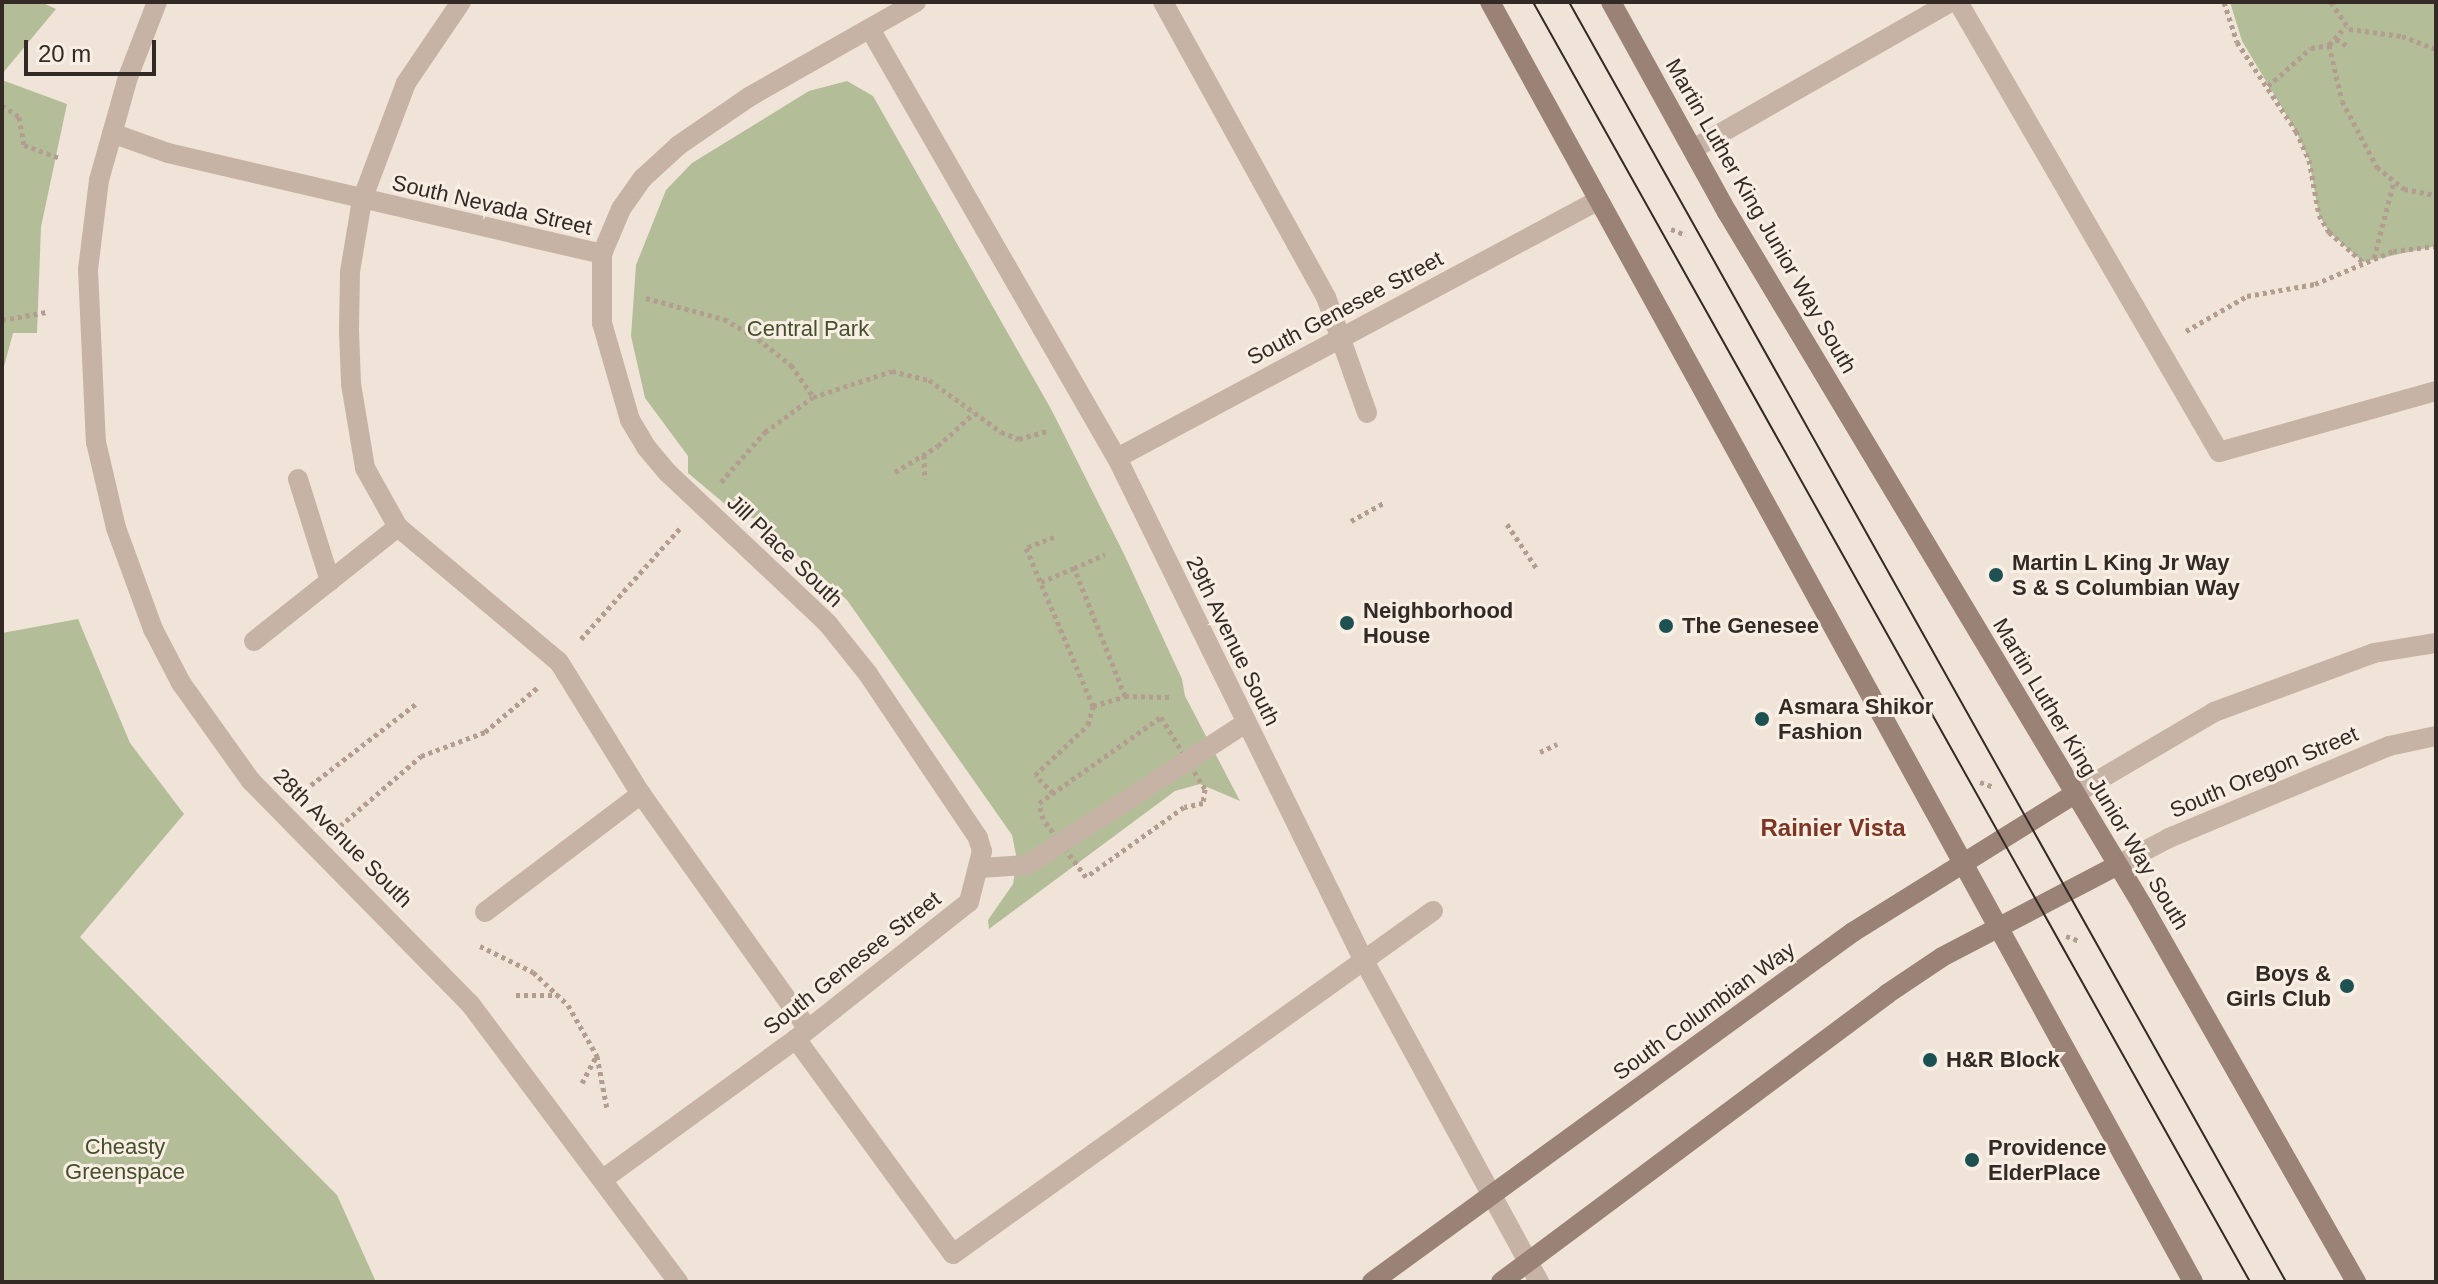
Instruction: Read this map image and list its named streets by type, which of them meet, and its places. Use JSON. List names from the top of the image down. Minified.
{"streets":{"main road":["Martin Luther King Junior Way South","South Columbian Way"],"street":["South Nevada Street","South Genesee Street","Jill Place South","29th Avenue South","South Oregon Street","28th Avenue South"]},"crossings":[["South Nevada Street","Jill Place South"],["South Nevada Street","29th Avenue South"],["South Nevada Street","28th Avenue South"],["Martin Luther King Junior Way South","South Oregon Street"],["Martin Luther King Junior Way South","South Columbian Way"],["South Genesee Street","Jill Place South"],["South Genesee Street","29th Avenue South"],["South Genesee Street","28th Avenue South"],["29th Avenue South","South Columbian Way"]],"districts":["Rainier Vista"],"parks":["Central Park","Cheasty Greenspace"],"places":["Martin L King Jr Way S & S Columbian Way","Neighborhood House","The Genesee","Asmara Shikor Fashion","Boys & Girls Club","H&R Block","Providence ElderPlace"],"scale_bar":"20 m"}
